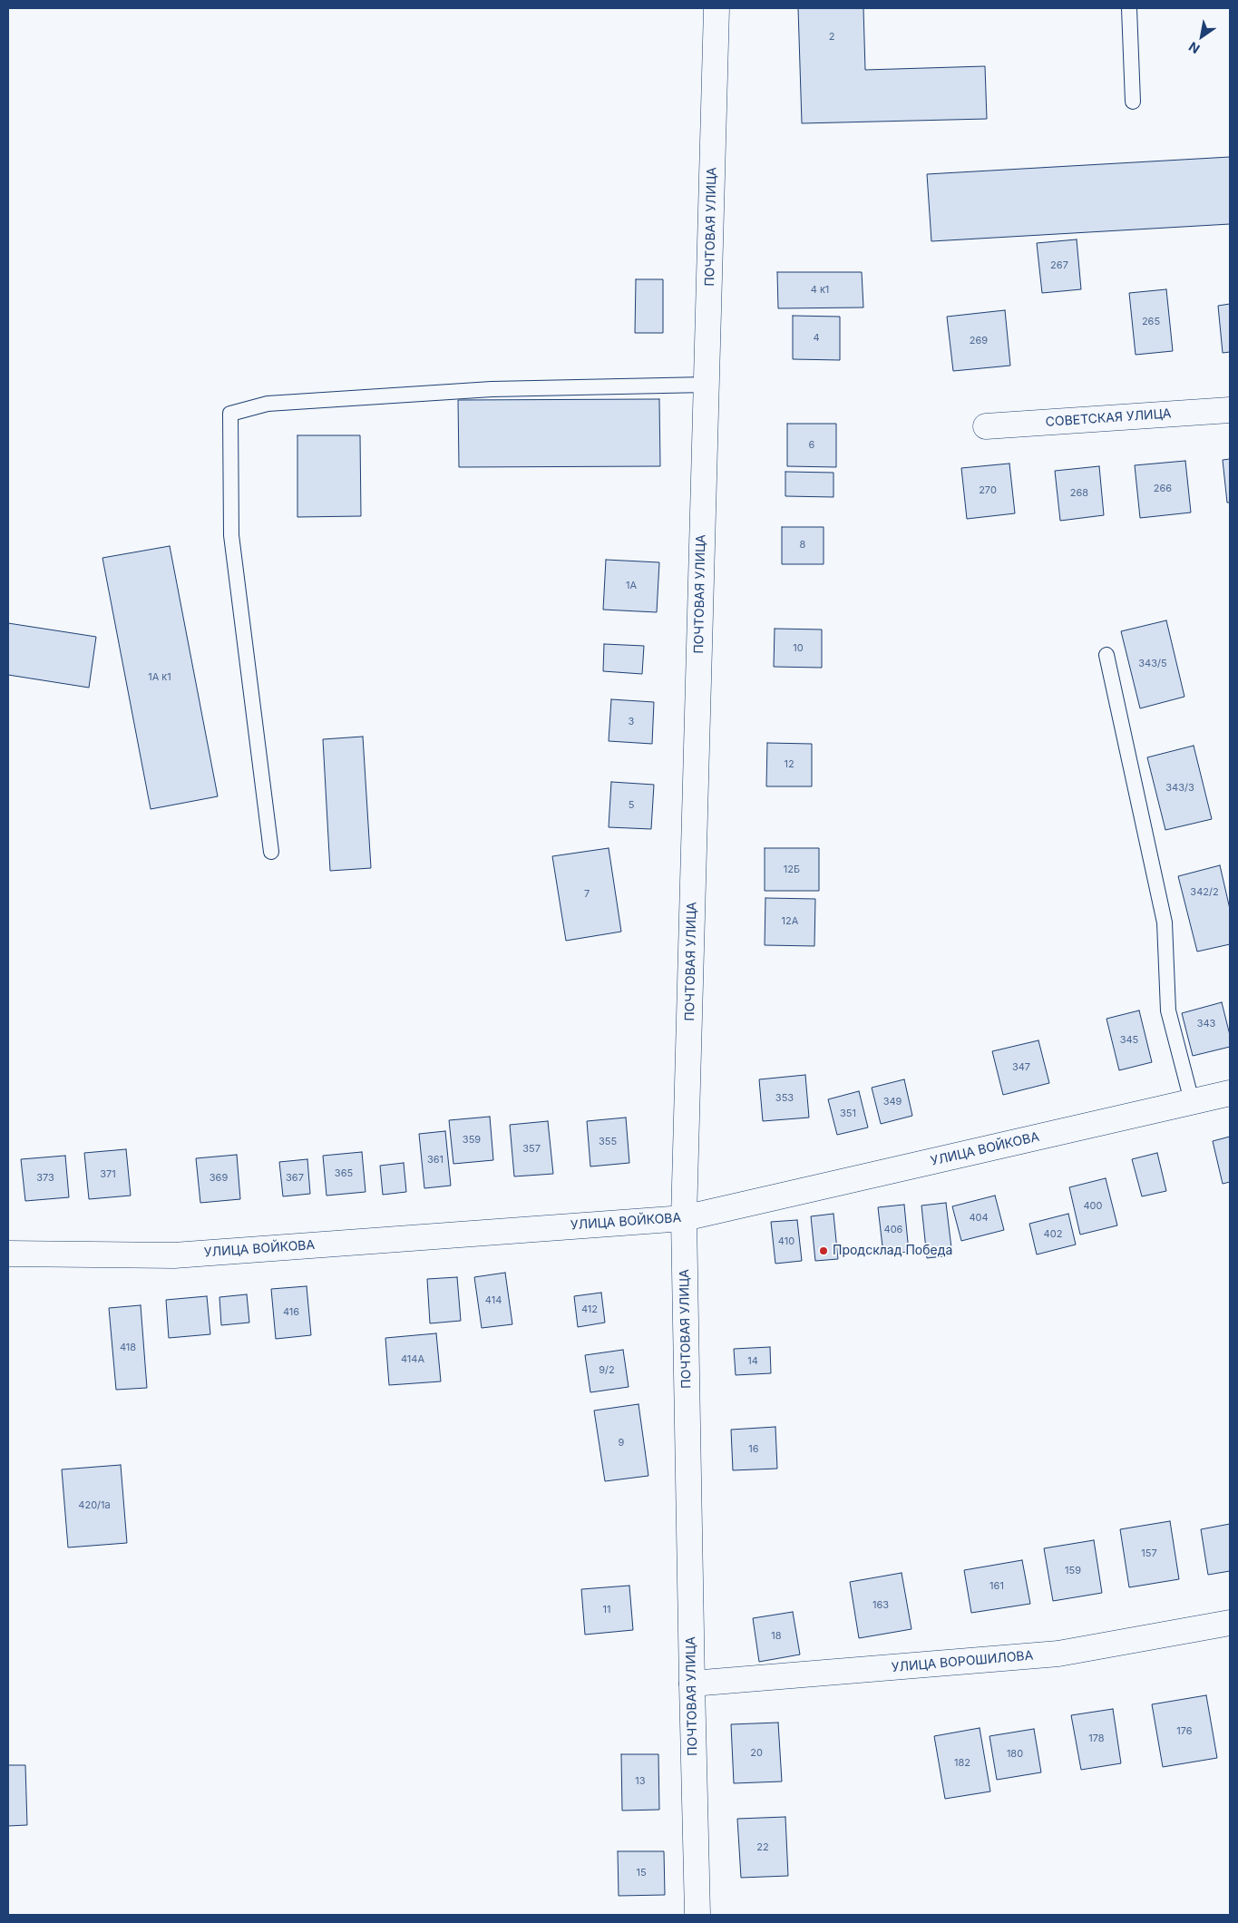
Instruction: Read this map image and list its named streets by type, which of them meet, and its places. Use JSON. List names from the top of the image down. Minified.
{"streets":{"main road":["ПОЧТОВАЯ УЛИЦА","СОВЕТСКАЯ УЛИЦА","УЛИЦА ВОЙКОВА","УЛИЦА ВОРОШИЛОВА"]},"crossings":[["ПОЧТОВАЯ УЛИЦА","УЛИЦА ВОЙКОВА"],["ПОЧТОВАЯ УЛИЦА","УЛИЦА ВОРОШИЛОВА"]],"places":["Продсклад Победа"],"house_numbers":["2","267","4 к1","265","4","269","6","266","270","268","8","1А","10","343/5","1А к1","3","12","343/3","5","12Б","342/2","7","12А","343","345","347","353","349","351","359","355","357","361","365","371","373","369","367","400","404","406","402","410","414","412","416","418","414А","14","9/2","9","16","420/1а","157","159","161","163","11","18","176","178","20","180","182","13","22","15"],"north":"bottom left"}
